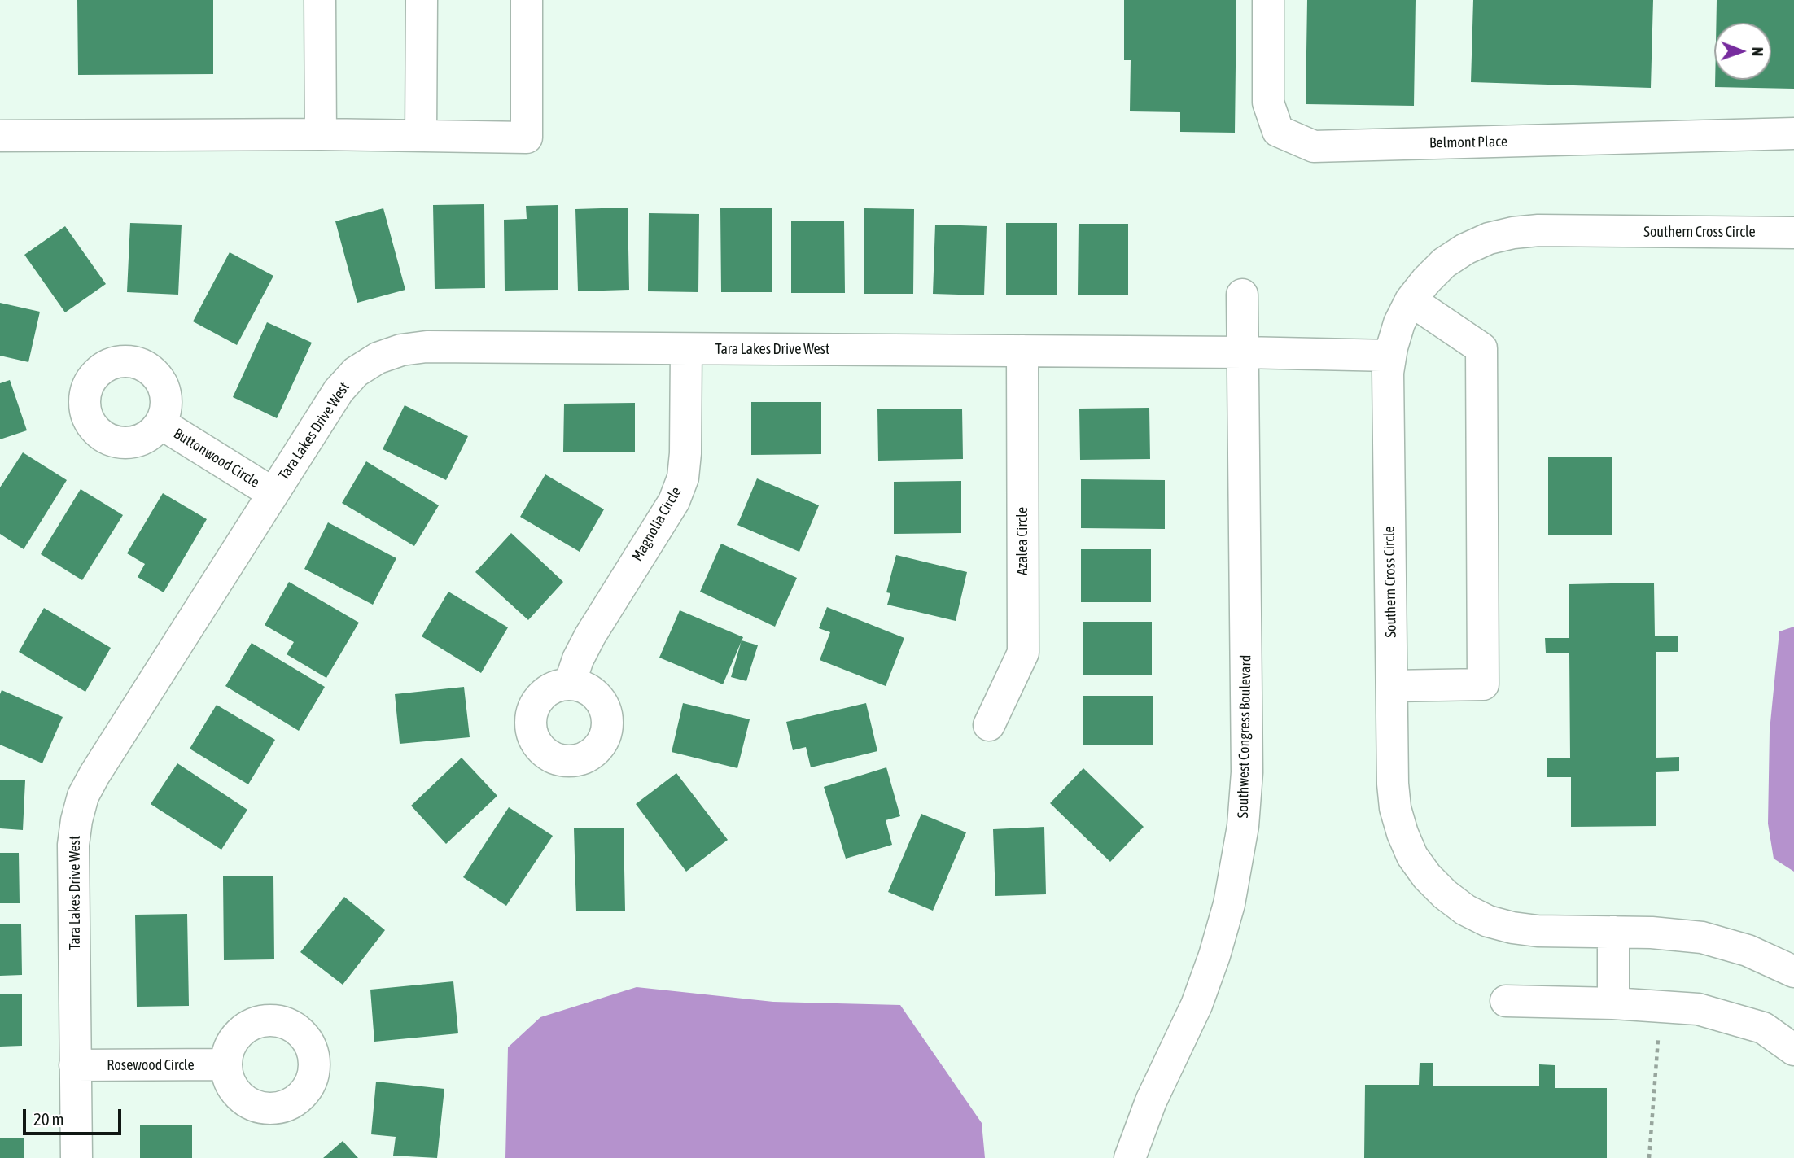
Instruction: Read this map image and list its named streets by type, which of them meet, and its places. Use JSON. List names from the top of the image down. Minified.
{"streets":{"street":["Belmont Place","Southern Cross Circle","Tara Lakes Drive West","Buttonwood Circle","Magnolia Circle","Azalea Circle","Southwest Congress Boulevard","Rosewood Circle"]},"crossings":[["Southern Cross Circle","Tara Lakes Drive West"],["Tara Lakes Drive West","Buttonwood Circle"],["Tara Lakes Drive West","Magnolia Circle"],["Tara Lakes Drive West","Azalea Circle"],["Tara Lakes Drive West","Southwest Congress Boulevard"],["Tara Lakes Drive West","Rosewood Circle"]],"scale_bar":"20 m","north":"right"}
